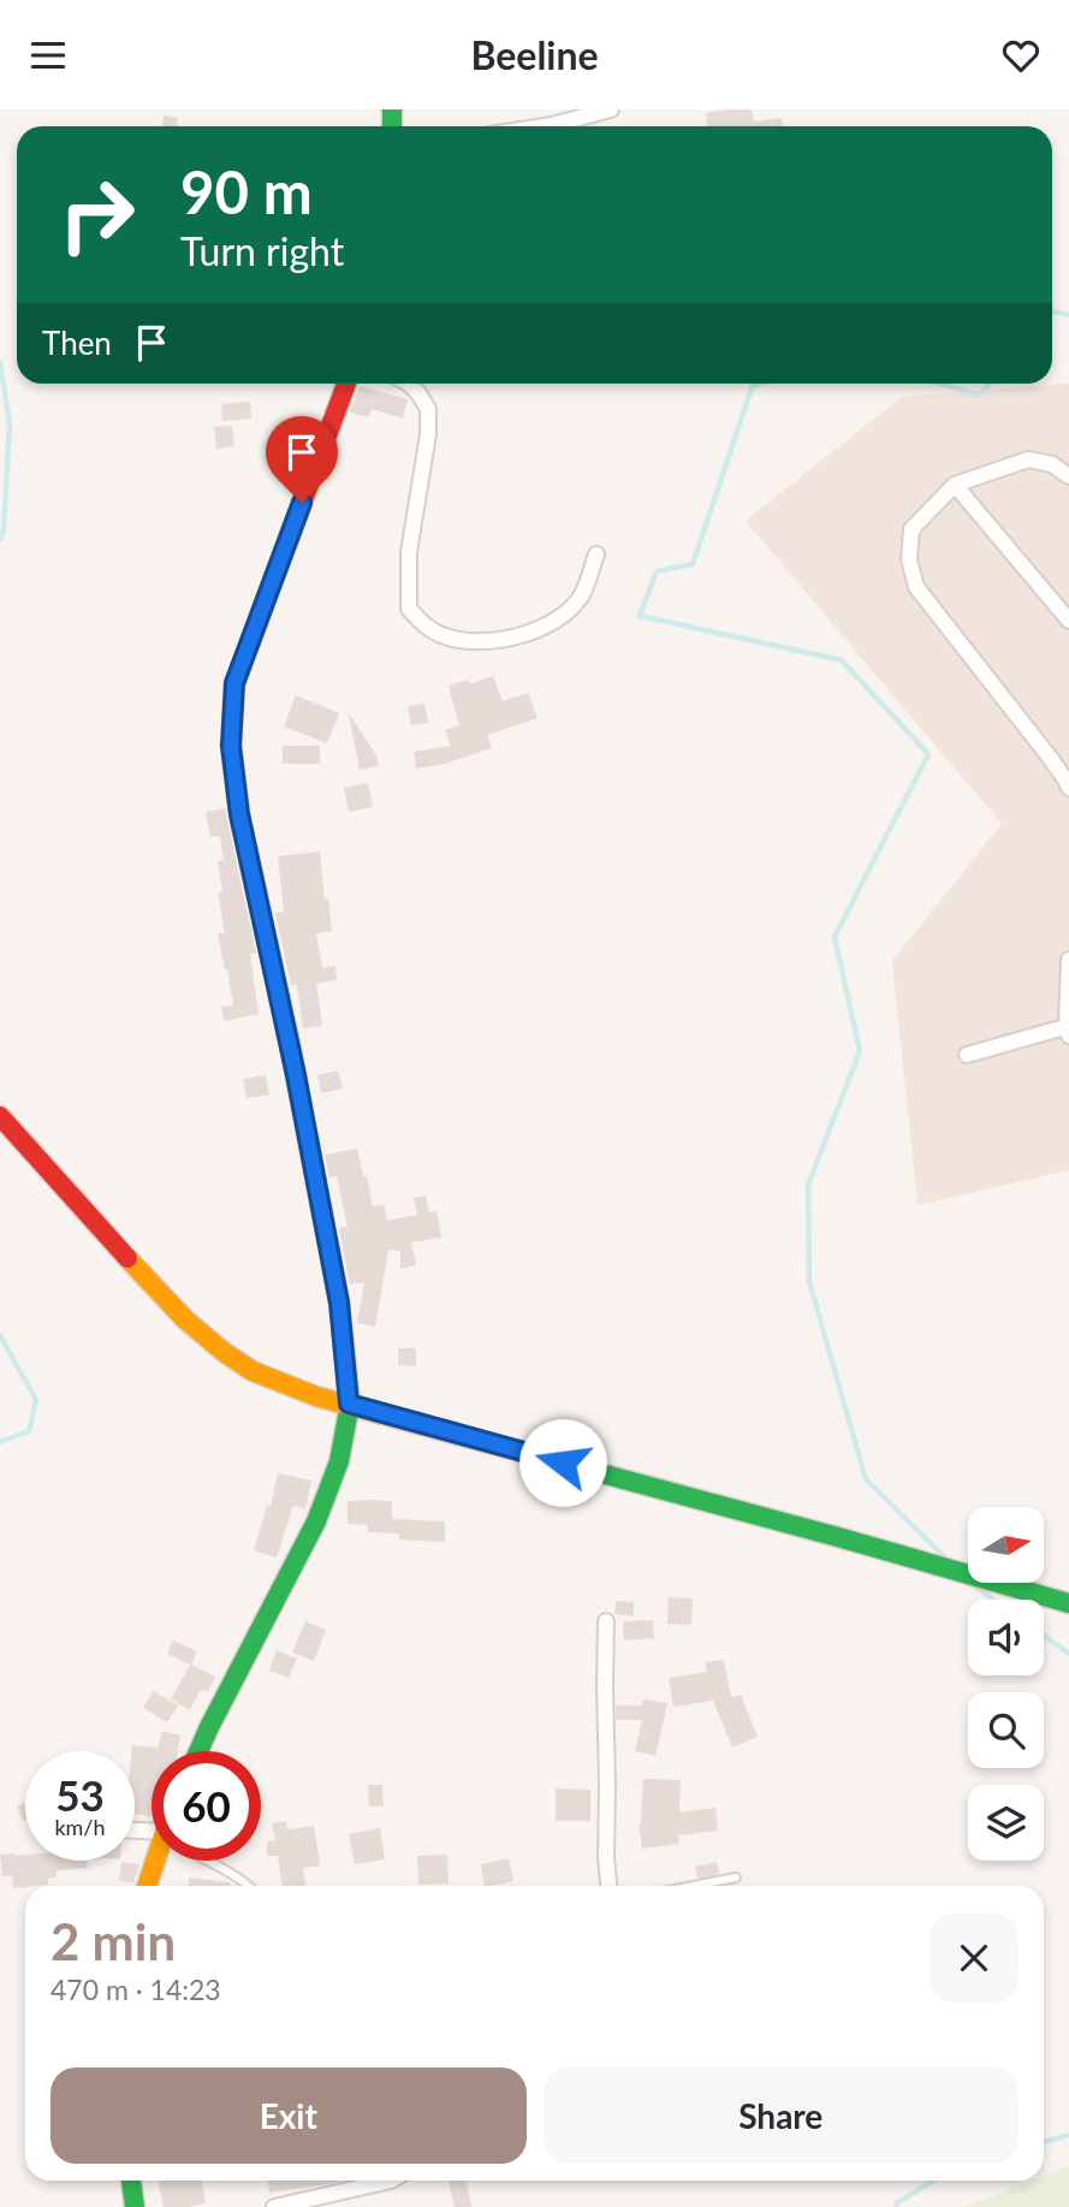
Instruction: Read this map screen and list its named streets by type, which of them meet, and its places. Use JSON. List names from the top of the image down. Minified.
{"north":"right","page":{"header":"Beeline","turn":["90 m","Turn right"],"then":"Then","speed":"53 km/h","limit":"60","heading":["2 min","470 m · 14:23"],"buttons":["Exit","Share"]}}
